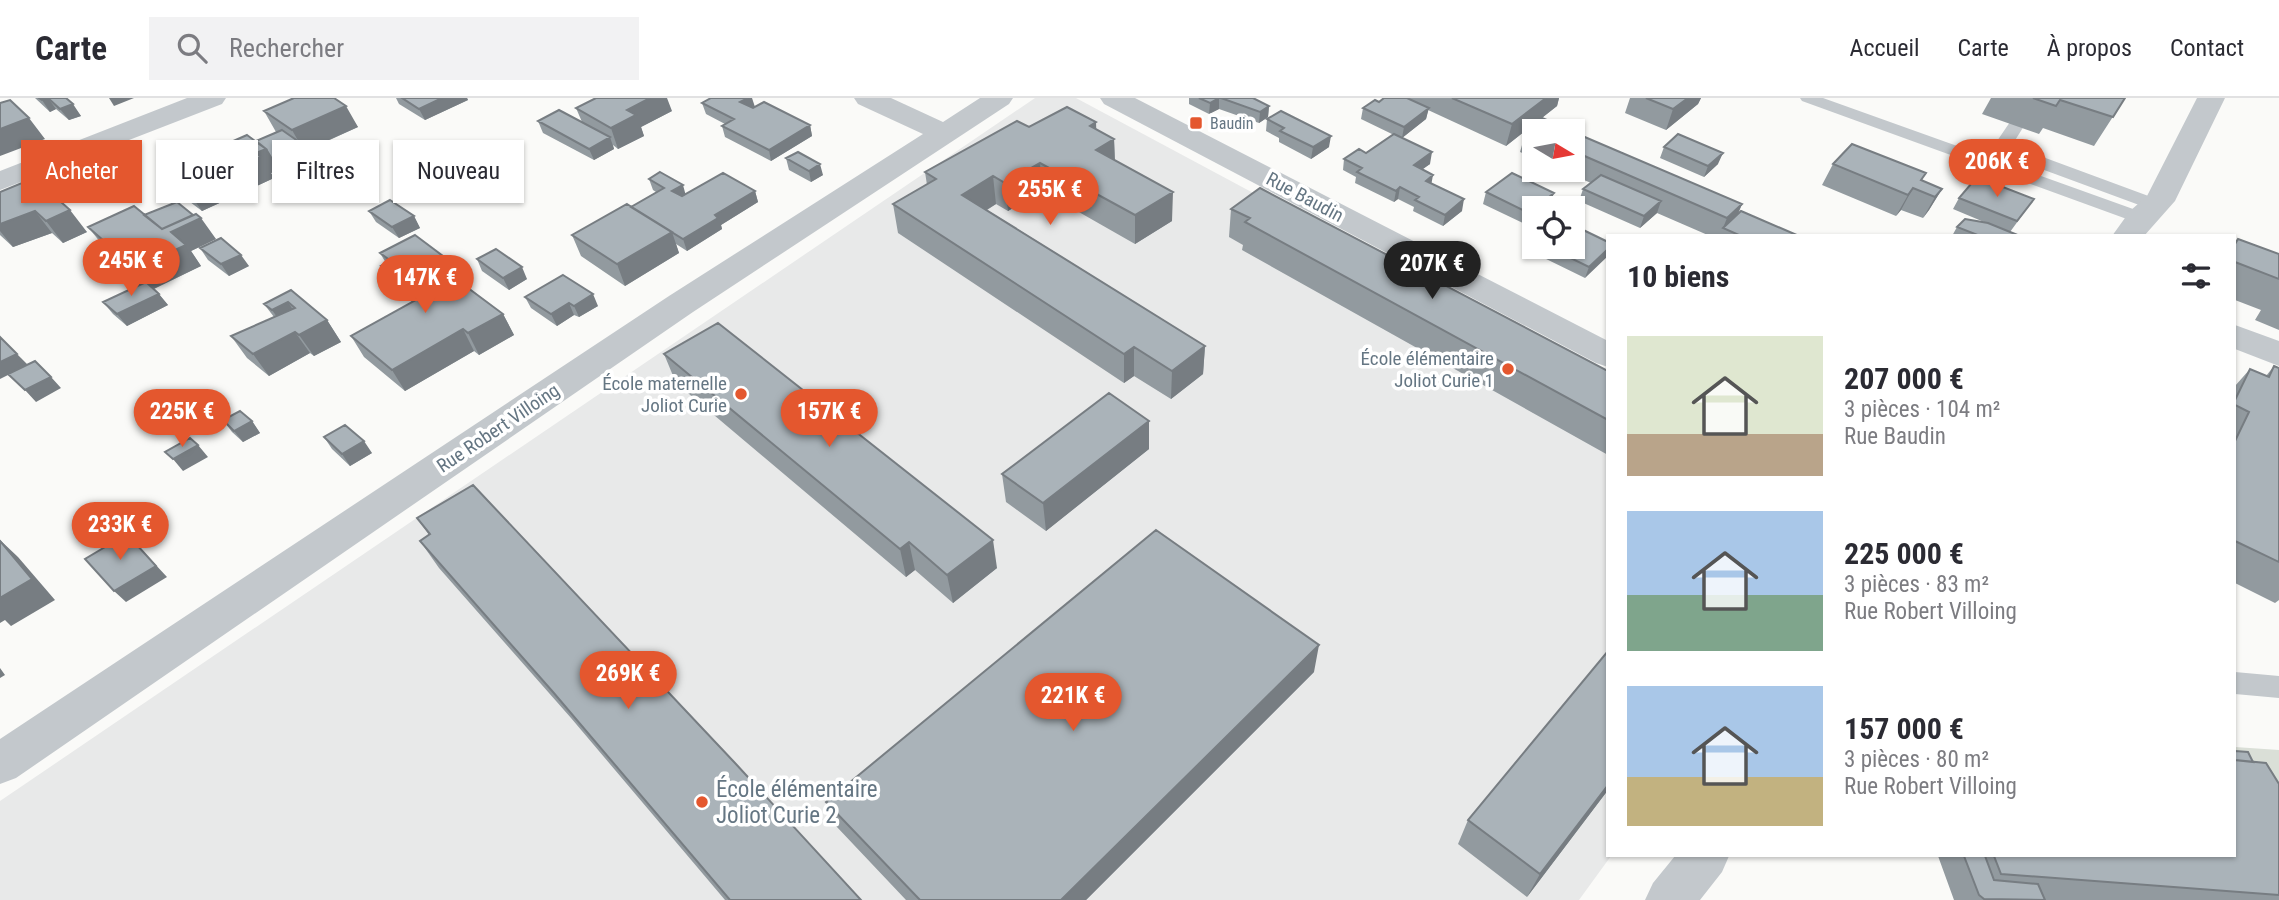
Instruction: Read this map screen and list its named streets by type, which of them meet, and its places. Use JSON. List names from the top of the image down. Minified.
{"streets":{"street":["Rue Baudin","Rue Robert Villoing"]},"places":{"transit":["Baudin"],"other":["École élémentaire Joliot Curie 1","École maternelle Joliot Curie","École élémentaire Joliot Curie 2"]},"north":"right","page":{"header":"Carte","search":"Rechercher","nav":["Accueil","Carte","À propos","Contact"],"price":["206K €","255K €","245K €","207K €","147K €","225K €","157K €","233K €","269K €","221K €"],"chip":["Acheter","Louer","Filtres","Nouveau"],"heading":"10 biens","list":[{"name":"207 000 €","note":"3 pièces · 104 m² · Rue Baudin"},{"name":"225 000 €","note":"3 pièces · 83 m² · Rue Robert Villoing"},{"name":"157 000 €","note":"3 pièces · 80 m² · Rue Robert Villoing"}]}}
